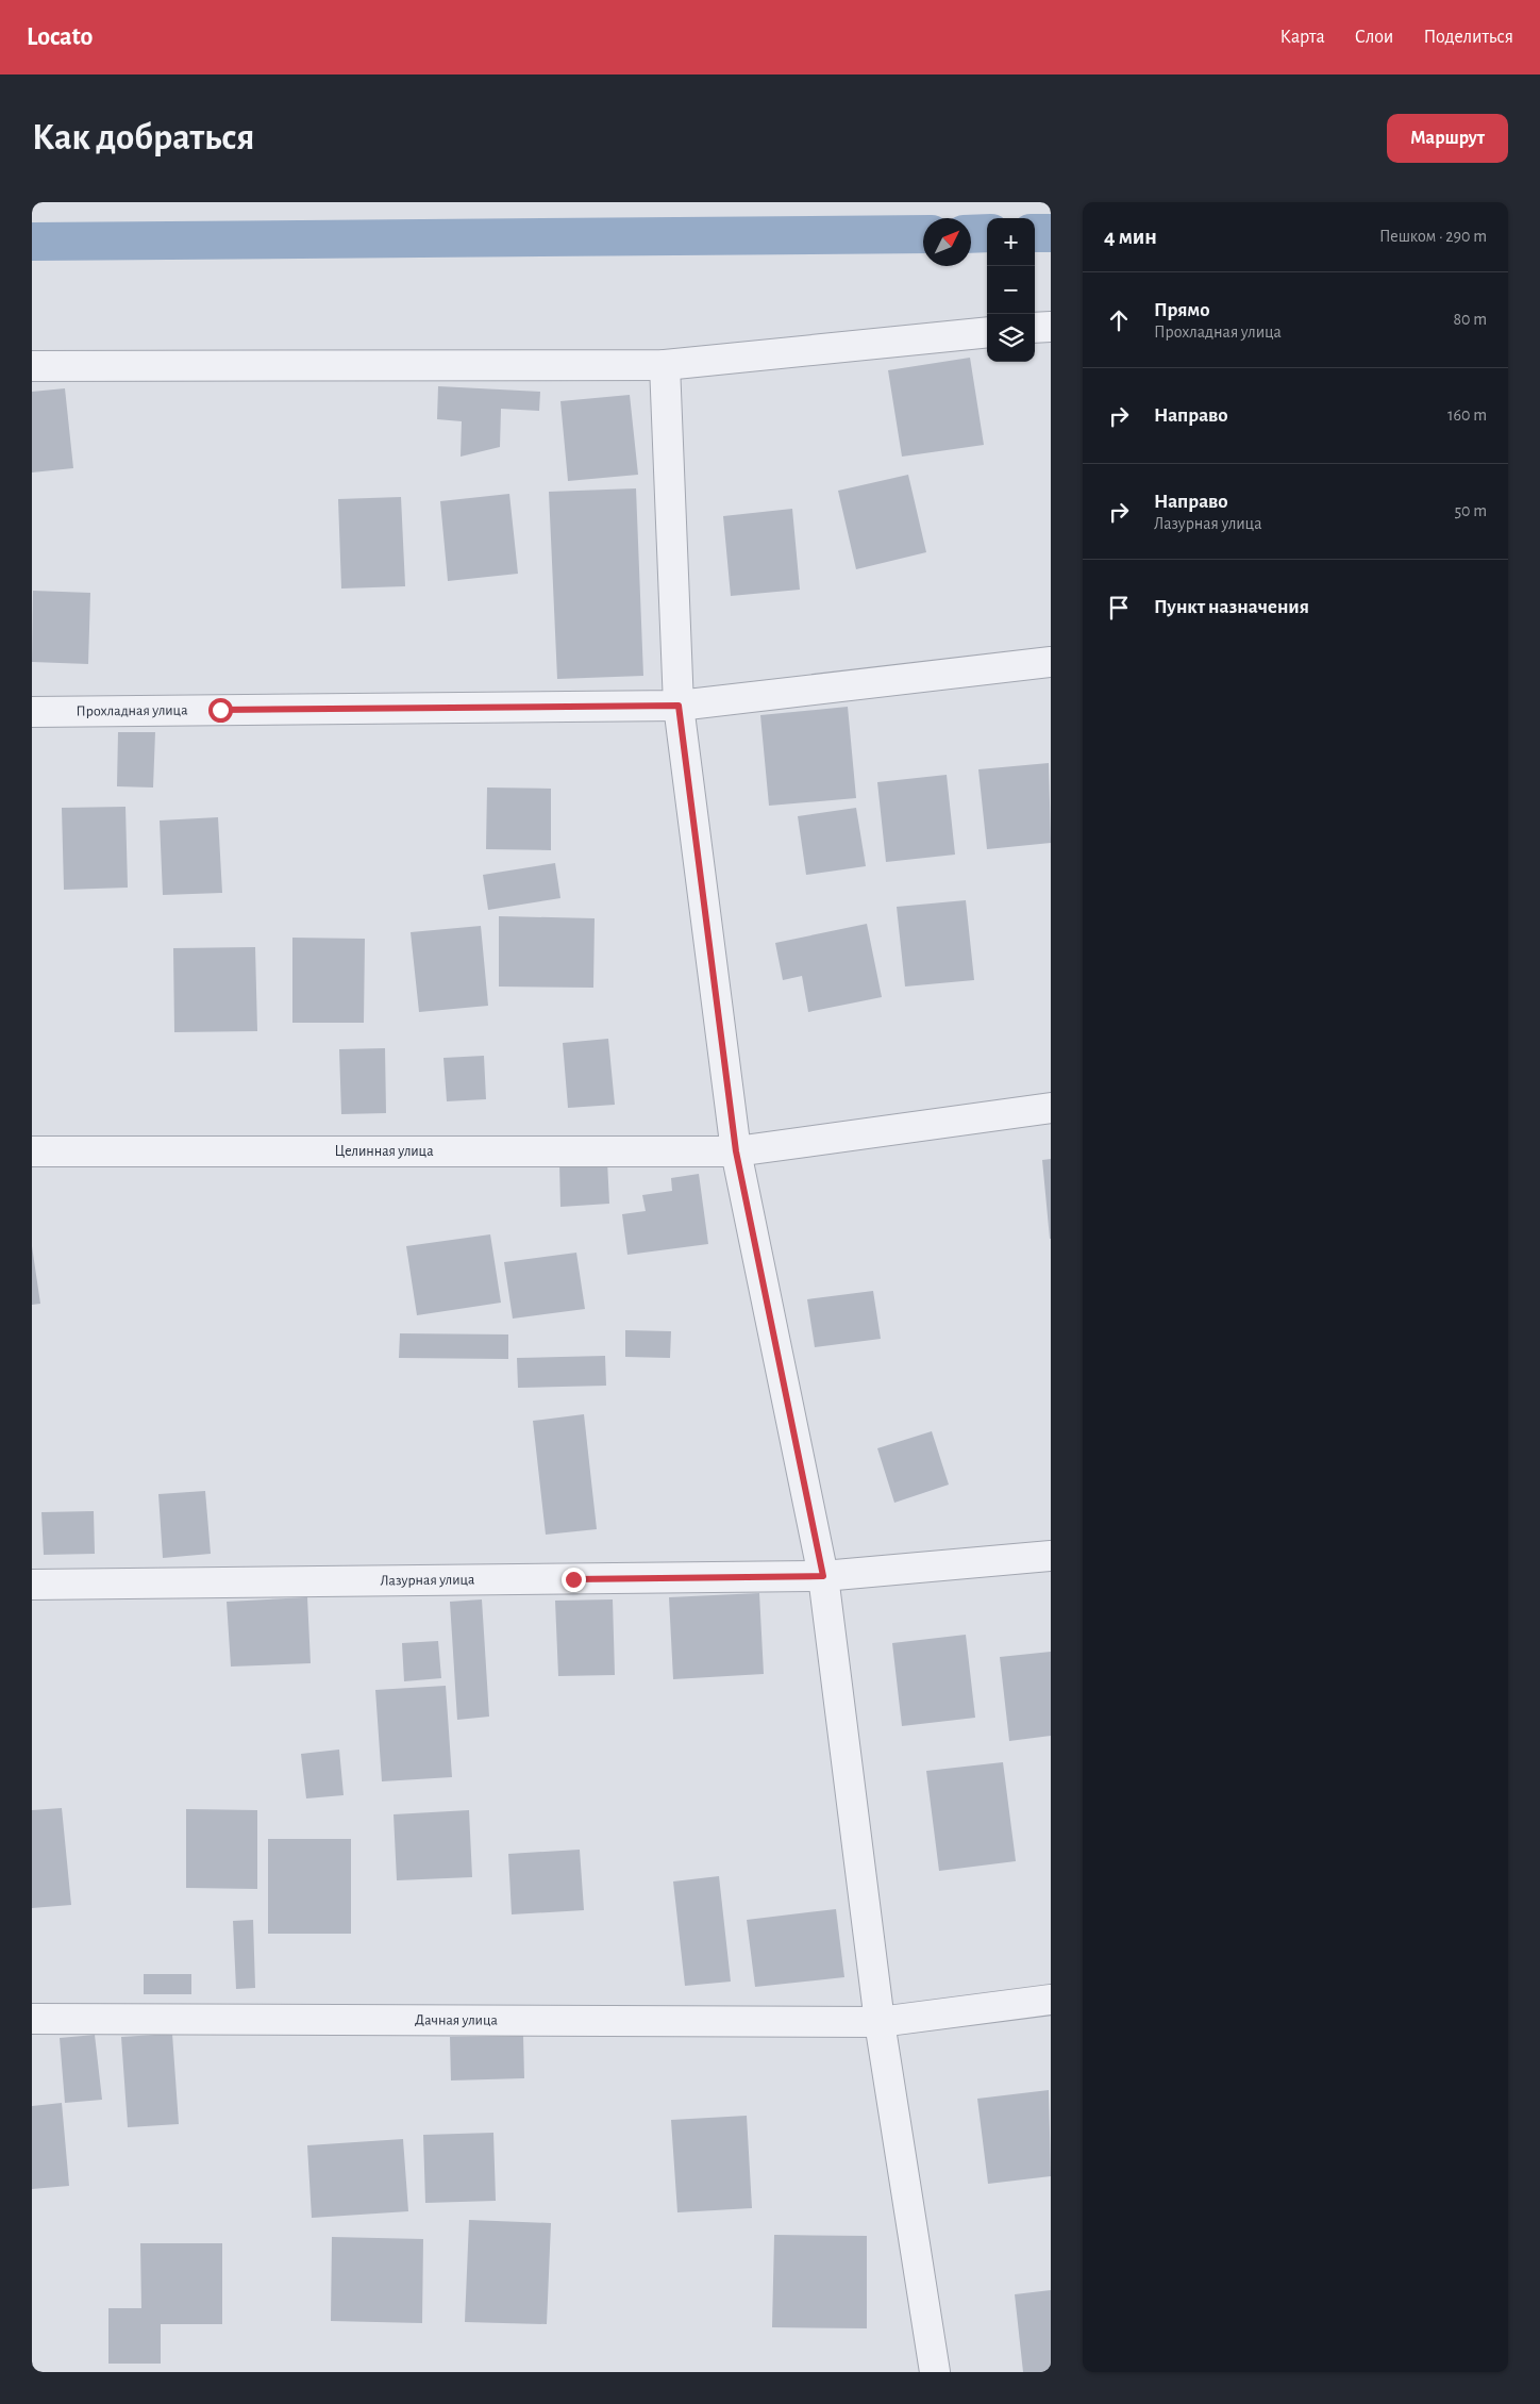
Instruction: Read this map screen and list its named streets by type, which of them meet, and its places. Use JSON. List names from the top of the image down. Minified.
{"streets":{"street":["Прохладная улица","Целинная улица","Лазурная улица","Дачная улица"]},"north":"top right","page":{"header":"Locato","nav":["Карта","Слои","Поделиться"],"buttons":"Маршрут","title":"Как добраться","heading":["4 мин","Пешком · 290 m"],"map_buttons":["+","−"],"list":[["Прямо","Прохладная улица","80 m"],["Направо","160 m"],["Направо","Лазурная улица","50 m"],"Пункт назначения"]}}
